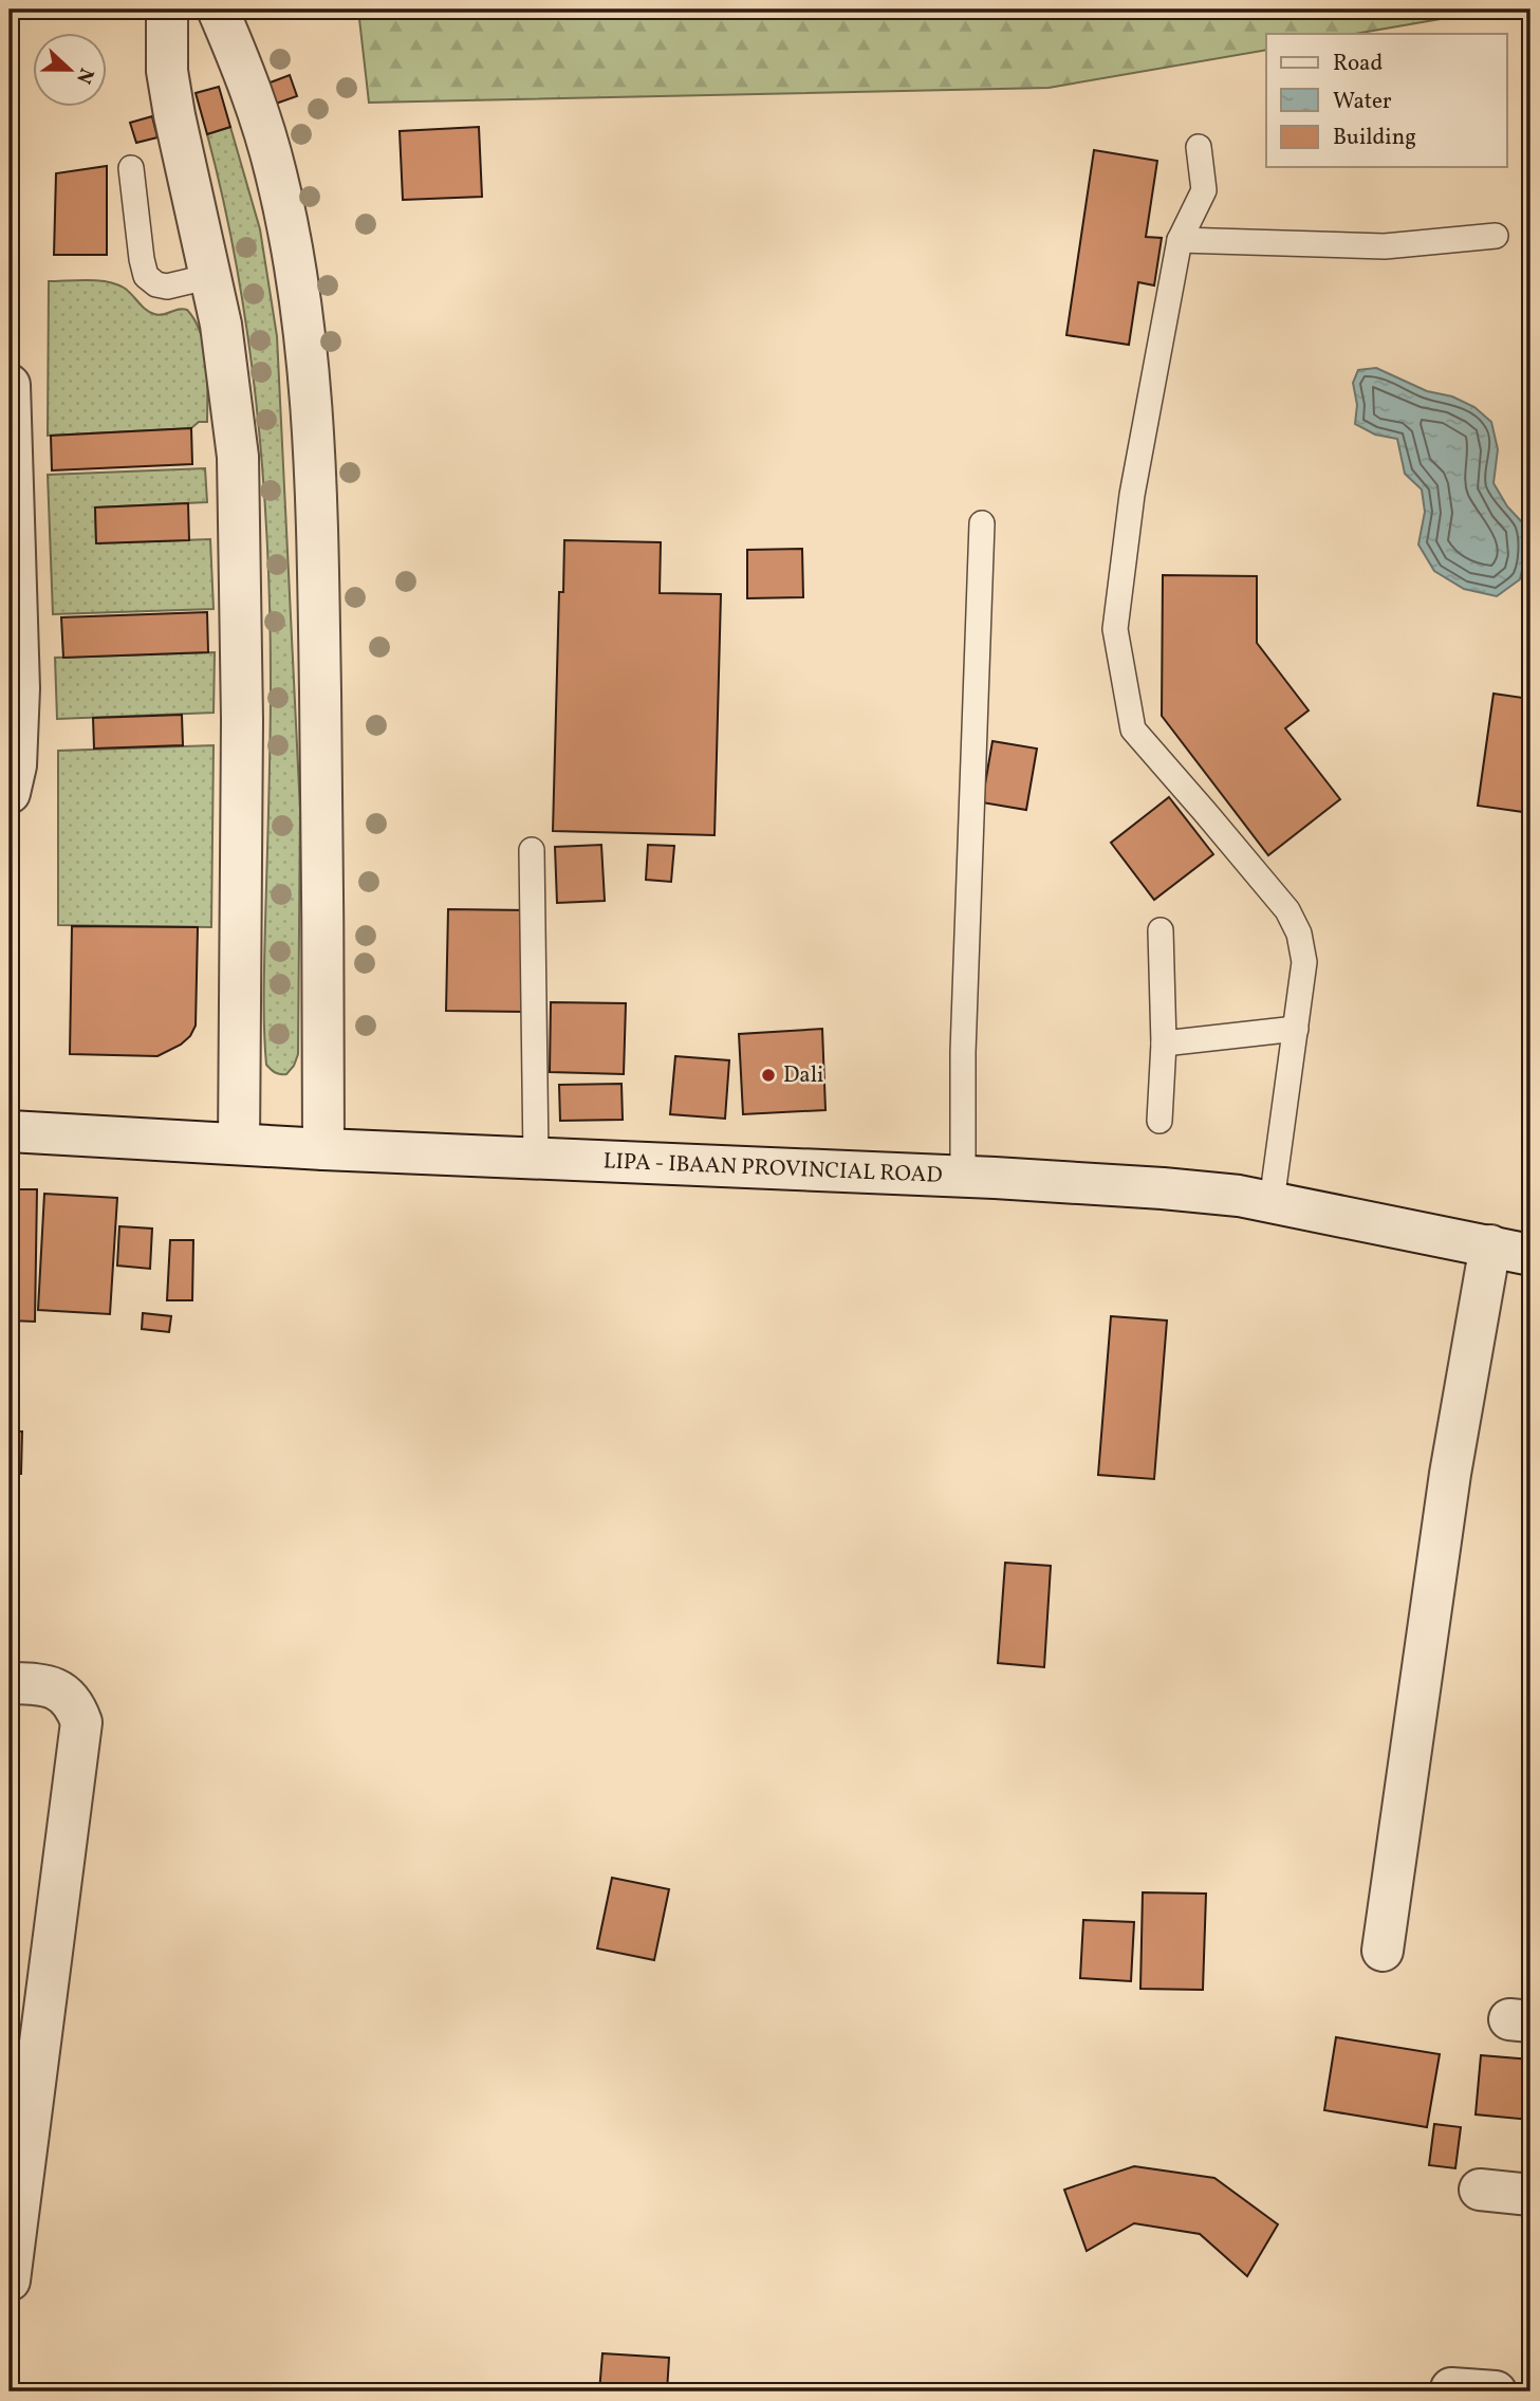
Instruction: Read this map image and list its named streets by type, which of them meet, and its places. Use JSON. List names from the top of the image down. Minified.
{"streets":{"street":["LIPA - IBAAN PROVINCIAL ROAD"]},"places":["Dali"],"legend":["Road","Water","Building"],"north":"right"}
